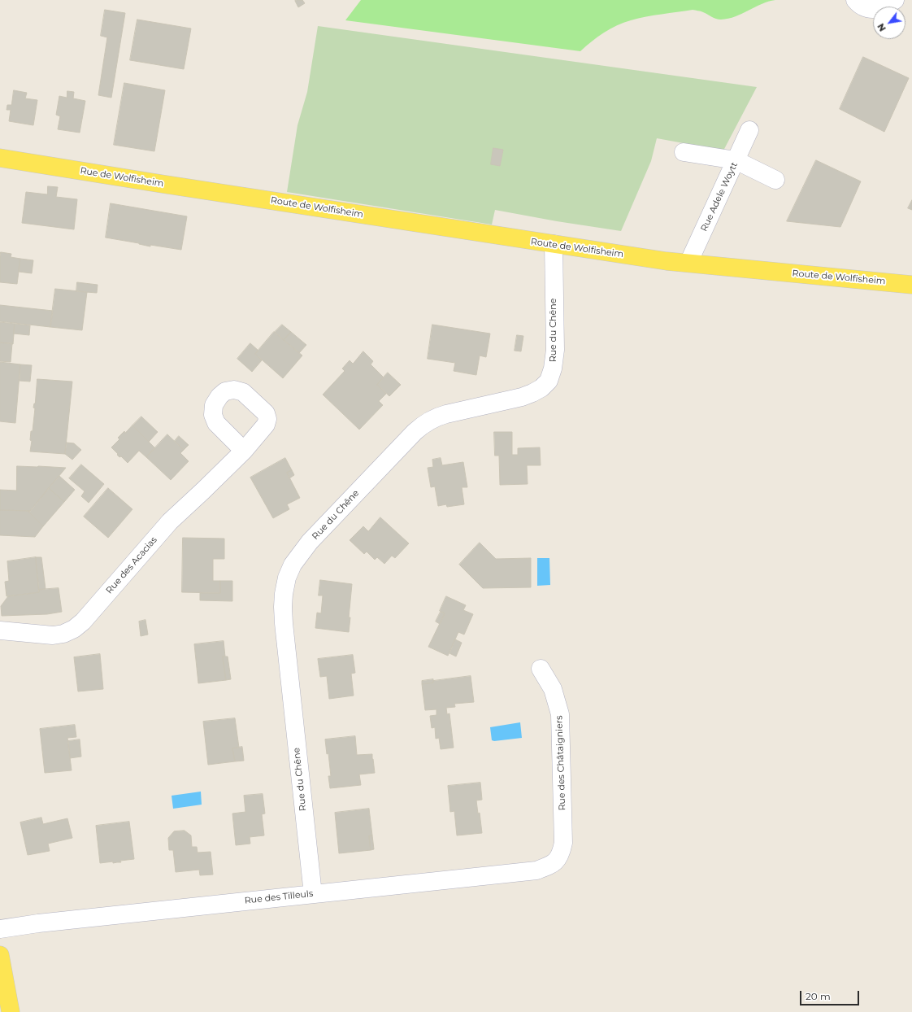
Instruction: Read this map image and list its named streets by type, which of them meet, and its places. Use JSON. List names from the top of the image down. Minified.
{"streets":{"main road":["Rue de Wolfisheim","Route de Wolfisheim"],"street":["Rue Adele Woytt","Rue du Chêne","Rue des Acacias","Rue des Châtaigniers","Rue des Tilleuls"]},"crossings":[["Rue de Wolfisheim","Route de Wolfisheim"],["Rue Adele Woytt","Route de Wolfisheim"],["Route de Wolfisheim","Rue du Chêne"],["Rue du Chêne","Rue des Tilleuls"],["Rue des Châtaigniers","Rue des Tilleuls"]],"scale_bar":"20 m","north":"bottom left"}
